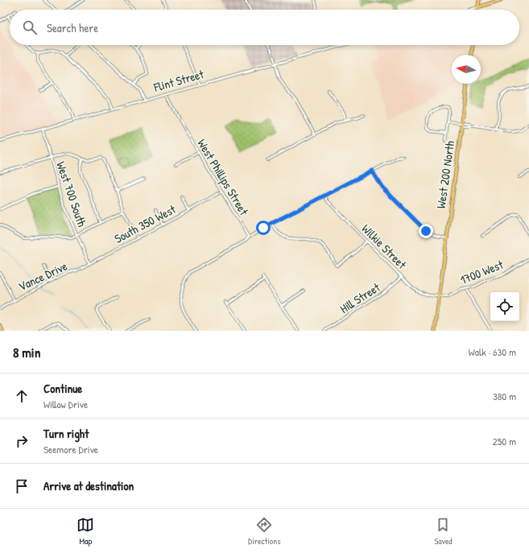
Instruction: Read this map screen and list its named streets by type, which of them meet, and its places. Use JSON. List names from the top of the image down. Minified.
{"streets":{"main road":["West 200 North"],"street":["Flint Street","West Phillips Street","West 700 South","South 350 West","Wilkie Street","1700 West","Vance Drive","Hill Street"]},"crossings":[["Flint Street","West Phillips Street"],["Flint Street","West 700 South"],["West 200 North","Wilkie Street"],["West 200 North","1700 West"],["West Phillips Street","South 350 West"],["West 700 South","South 350 West"],["South 350 West","Vance Drive"],["Wilkie Street","1700 West"],["Wilkie Street","Hill Street"]],"north":"left","page":{"search":"Search here","heading":["8 min","Walk · 630 m"],"list":[["Continue","Willow Drive","380 m"],["Turn right","Seemore Drive","250 m"],"Arrive at destination"],"nav":["Map","Directions","Saved"]}}
